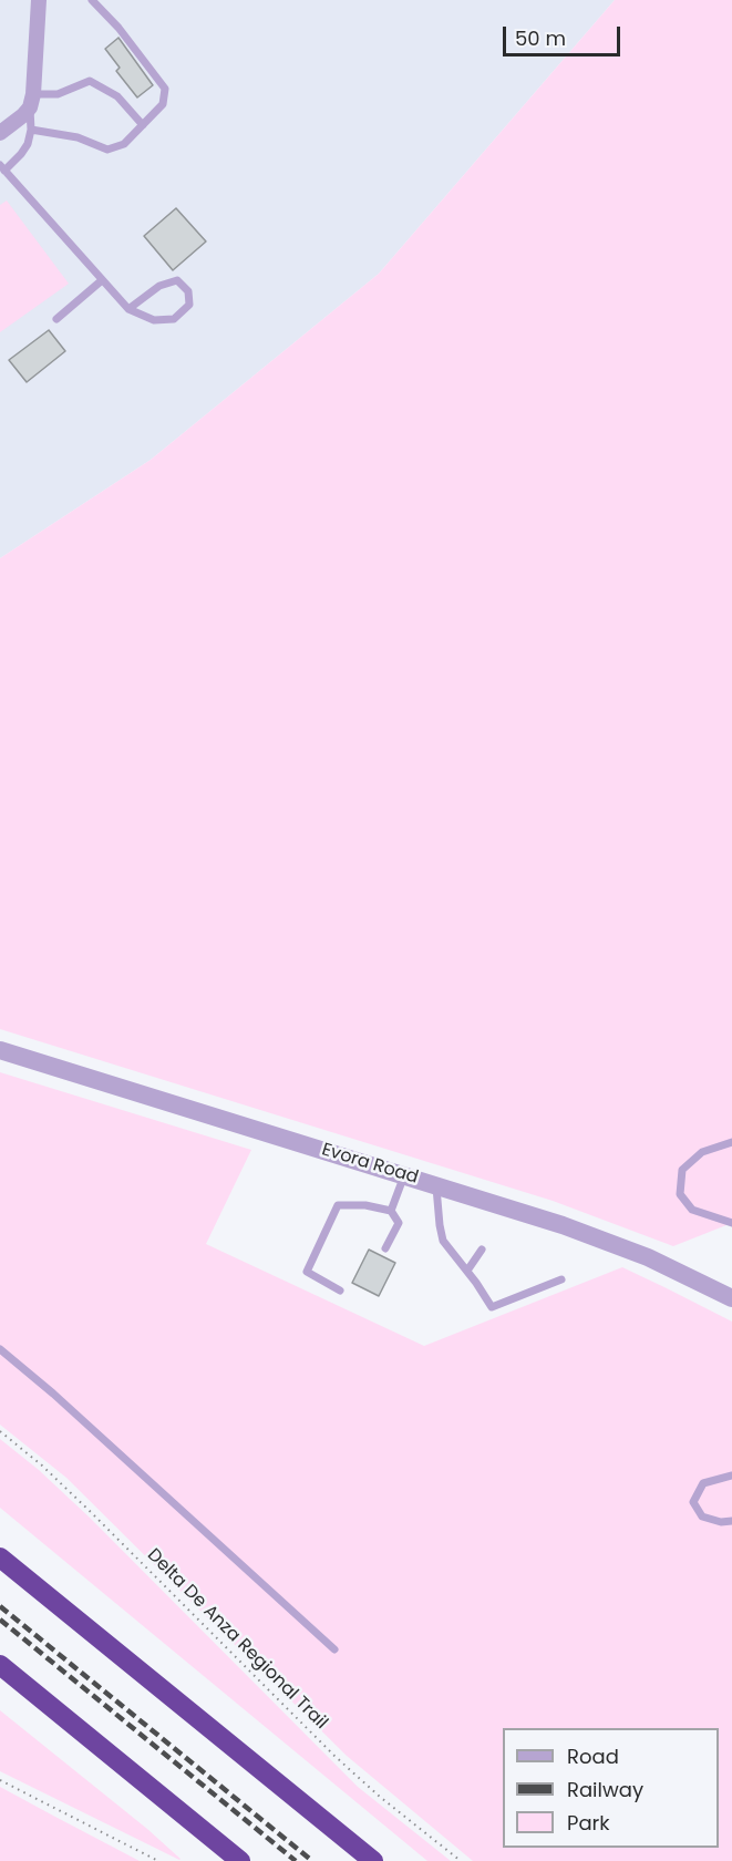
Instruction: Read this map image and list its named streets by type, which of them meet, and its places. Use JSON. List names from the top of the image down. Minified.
{"streets":{"street":["Evora Road"],"path":["Delta De Anza Regional Trail"]},"legend":["Road","Railway","Park"],"scale_bar":"50 m"}
